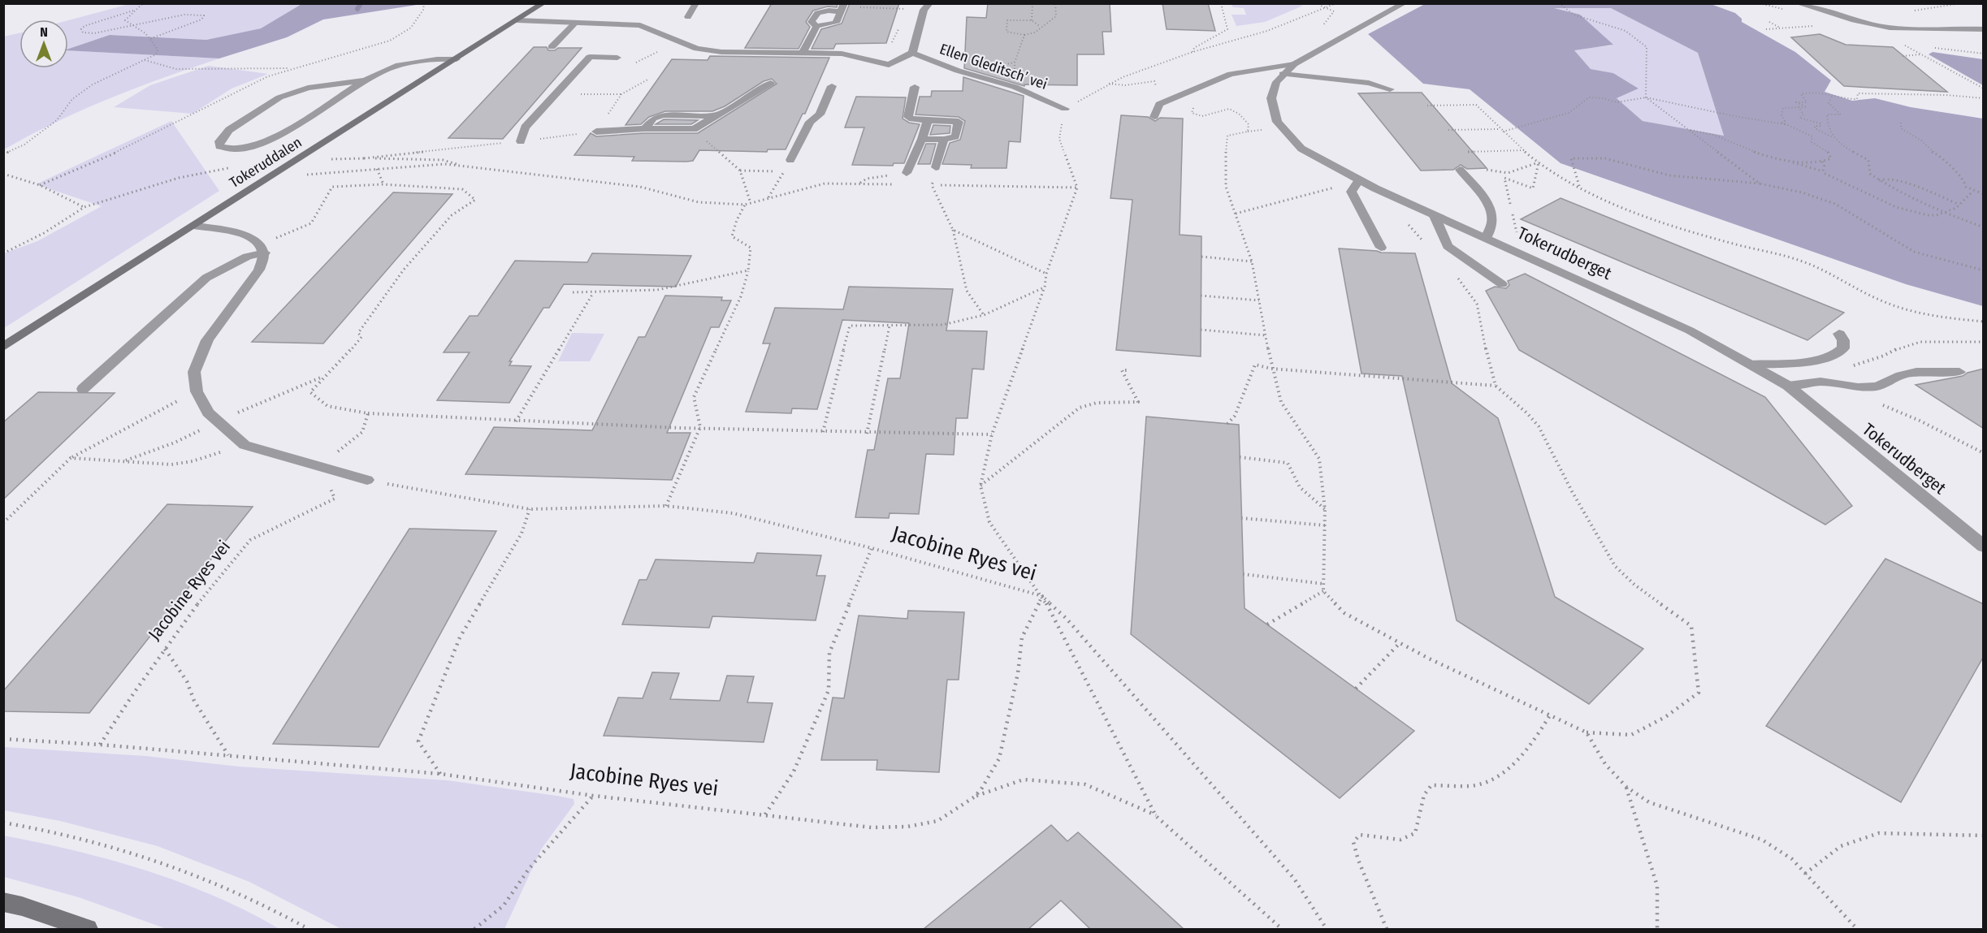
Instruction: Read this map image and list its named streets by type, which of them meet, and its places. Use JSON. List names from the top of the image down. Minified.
{"streets":{"street":["Ellen Gleditsch’ vei","Tokeruddalen","Tokerudberget"],"path":["Jacobine Ryes vei"]},"north":"top"}
